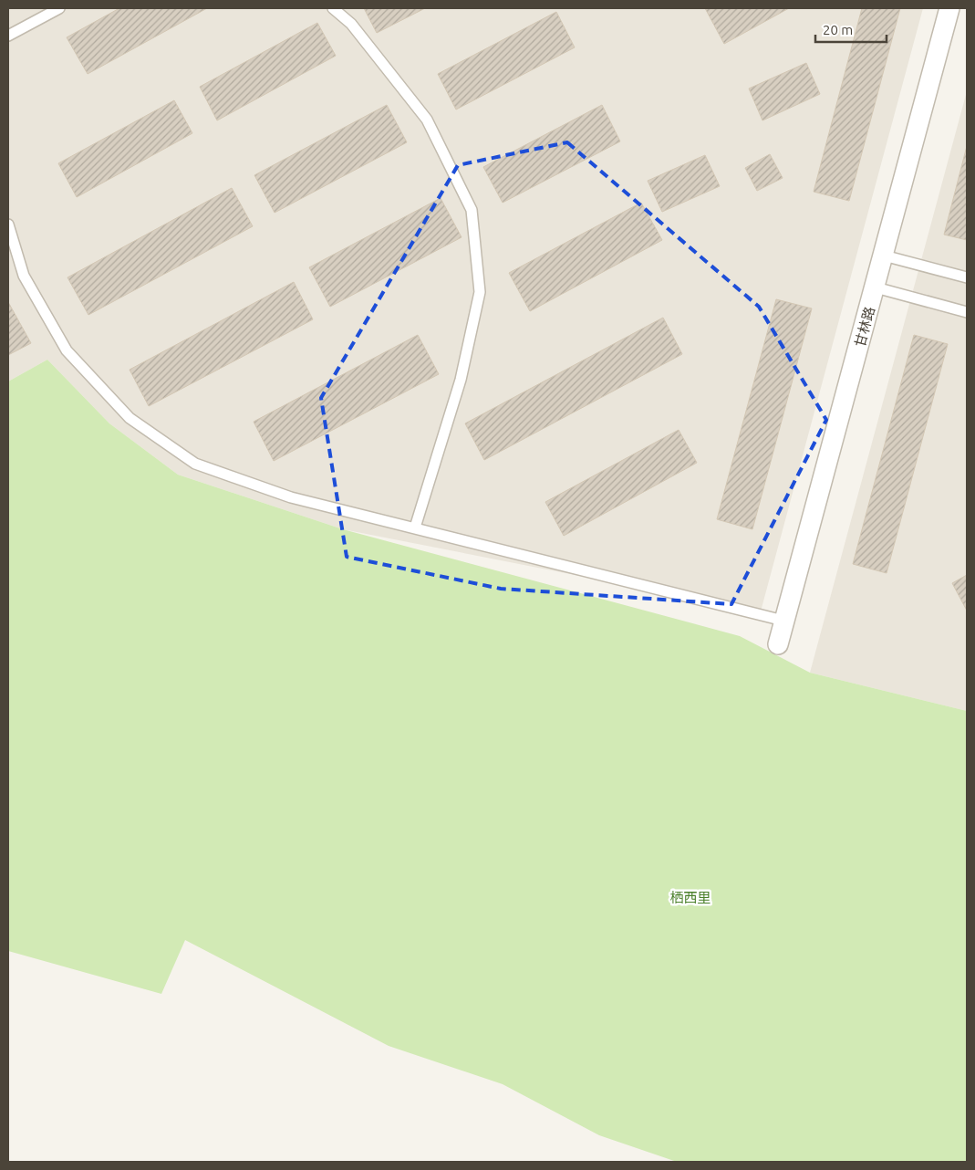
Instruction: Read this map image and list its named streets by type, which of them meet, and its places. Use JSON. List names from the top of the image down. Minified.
{"streets":{"street":["甘林路"]},"parks":["栖西里"],"scale_bar":"20 m"}
